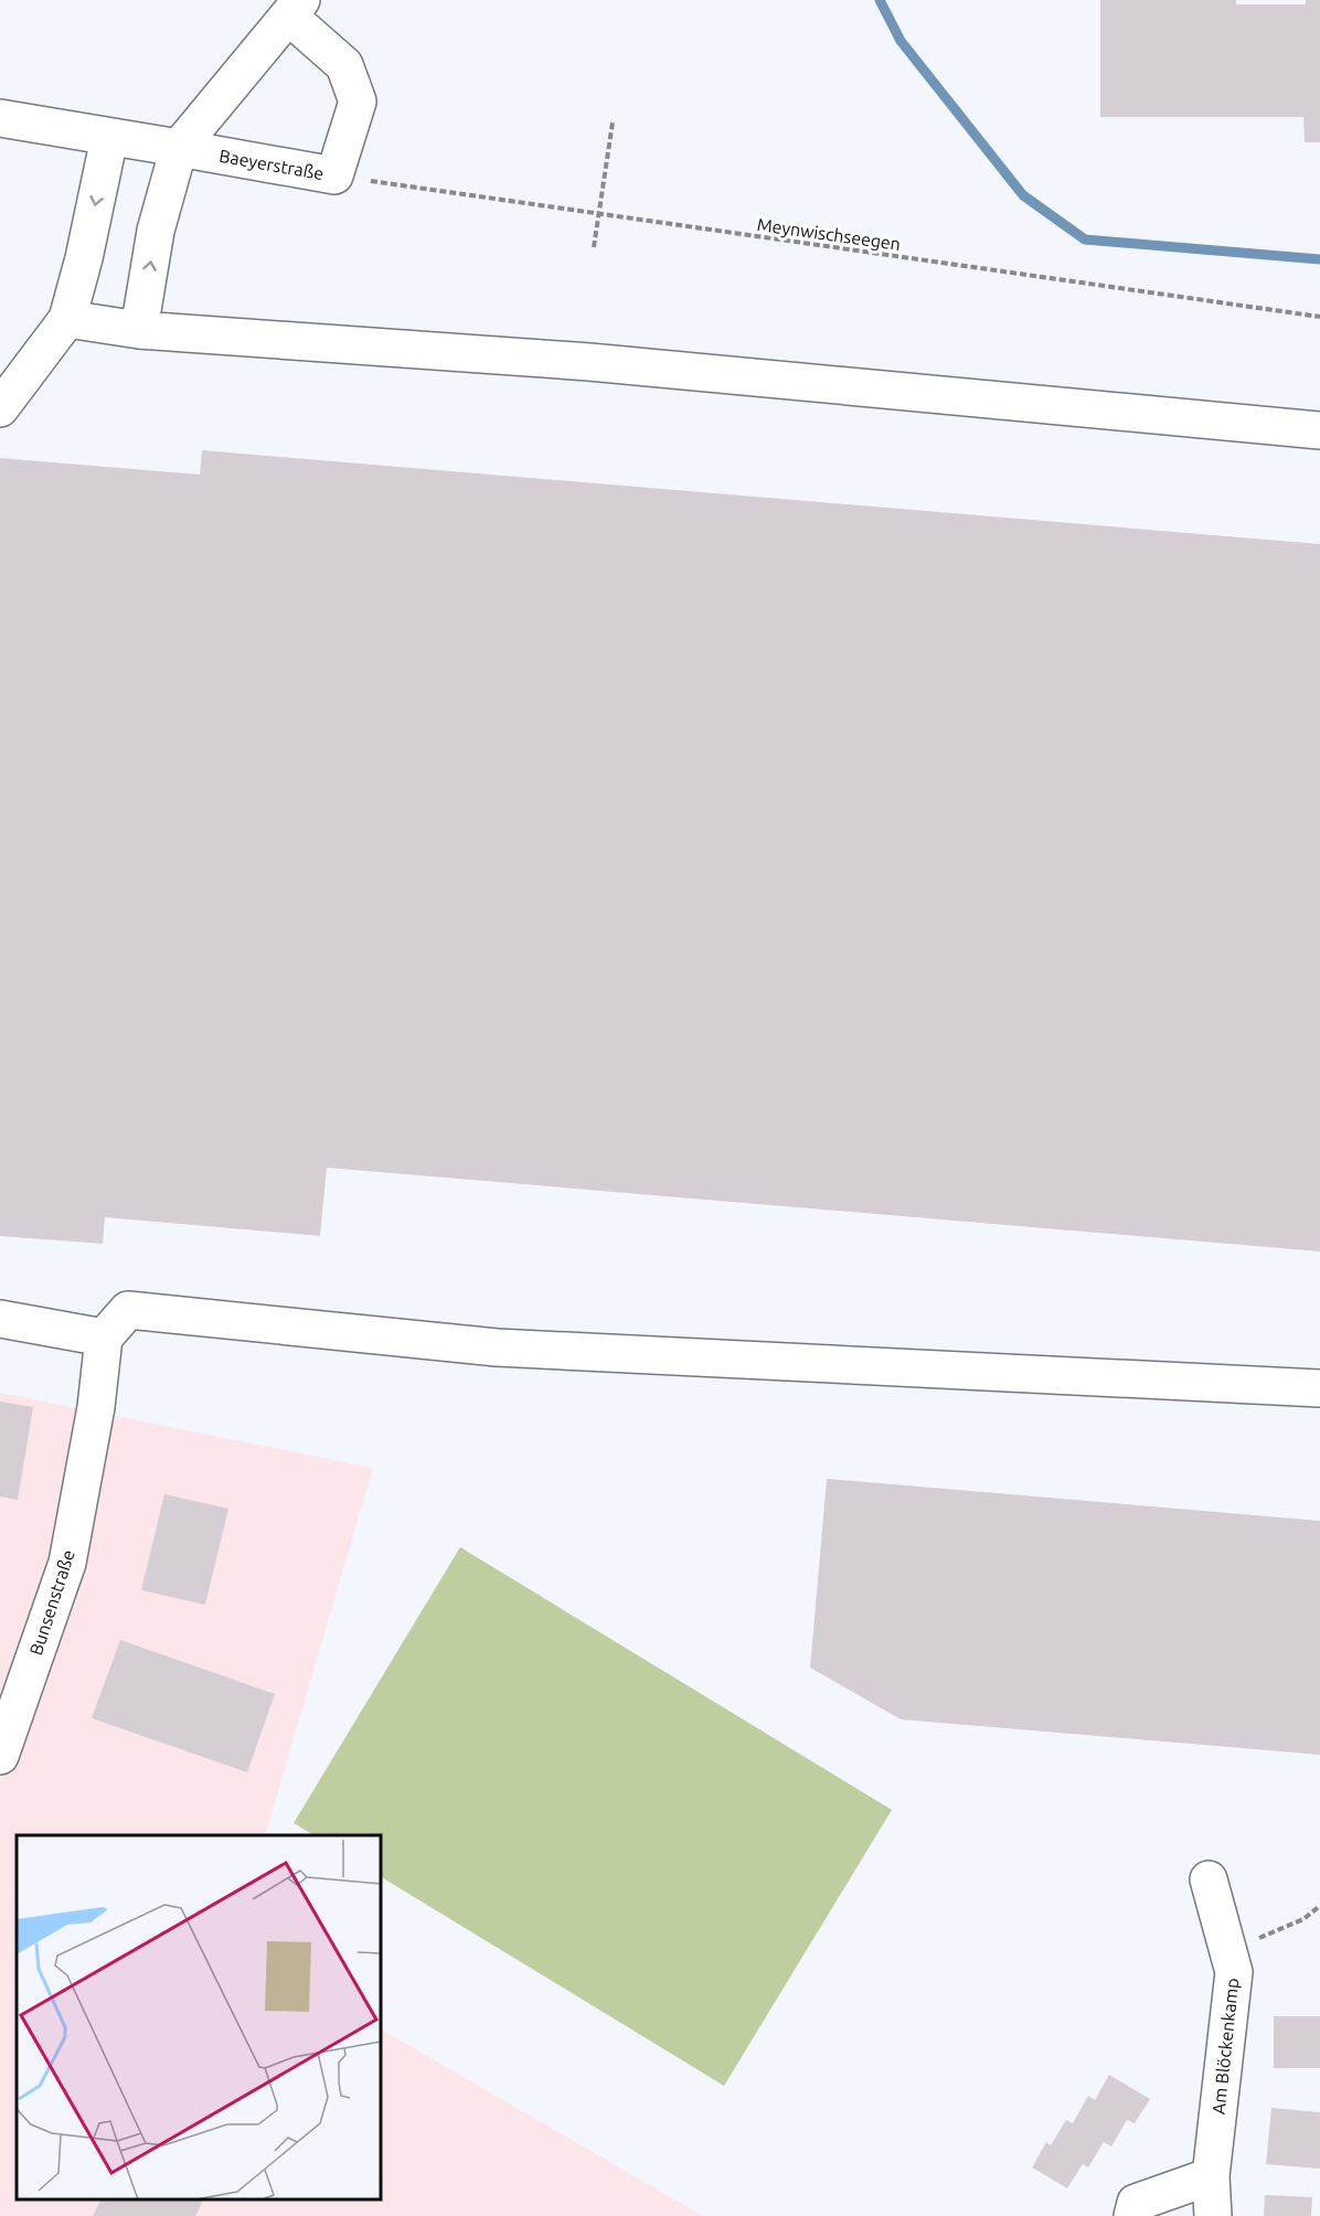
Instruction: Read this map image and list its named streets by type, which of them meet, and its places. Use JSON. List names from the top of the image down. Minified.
{"streets":{"street":["Baeyerstraße","Bunsenstraße","Am Blöckenkamp"],"path":["Meynwischseegen"]},"crossings":[["Baeyerstraße","Meynwischseegen"]]}
